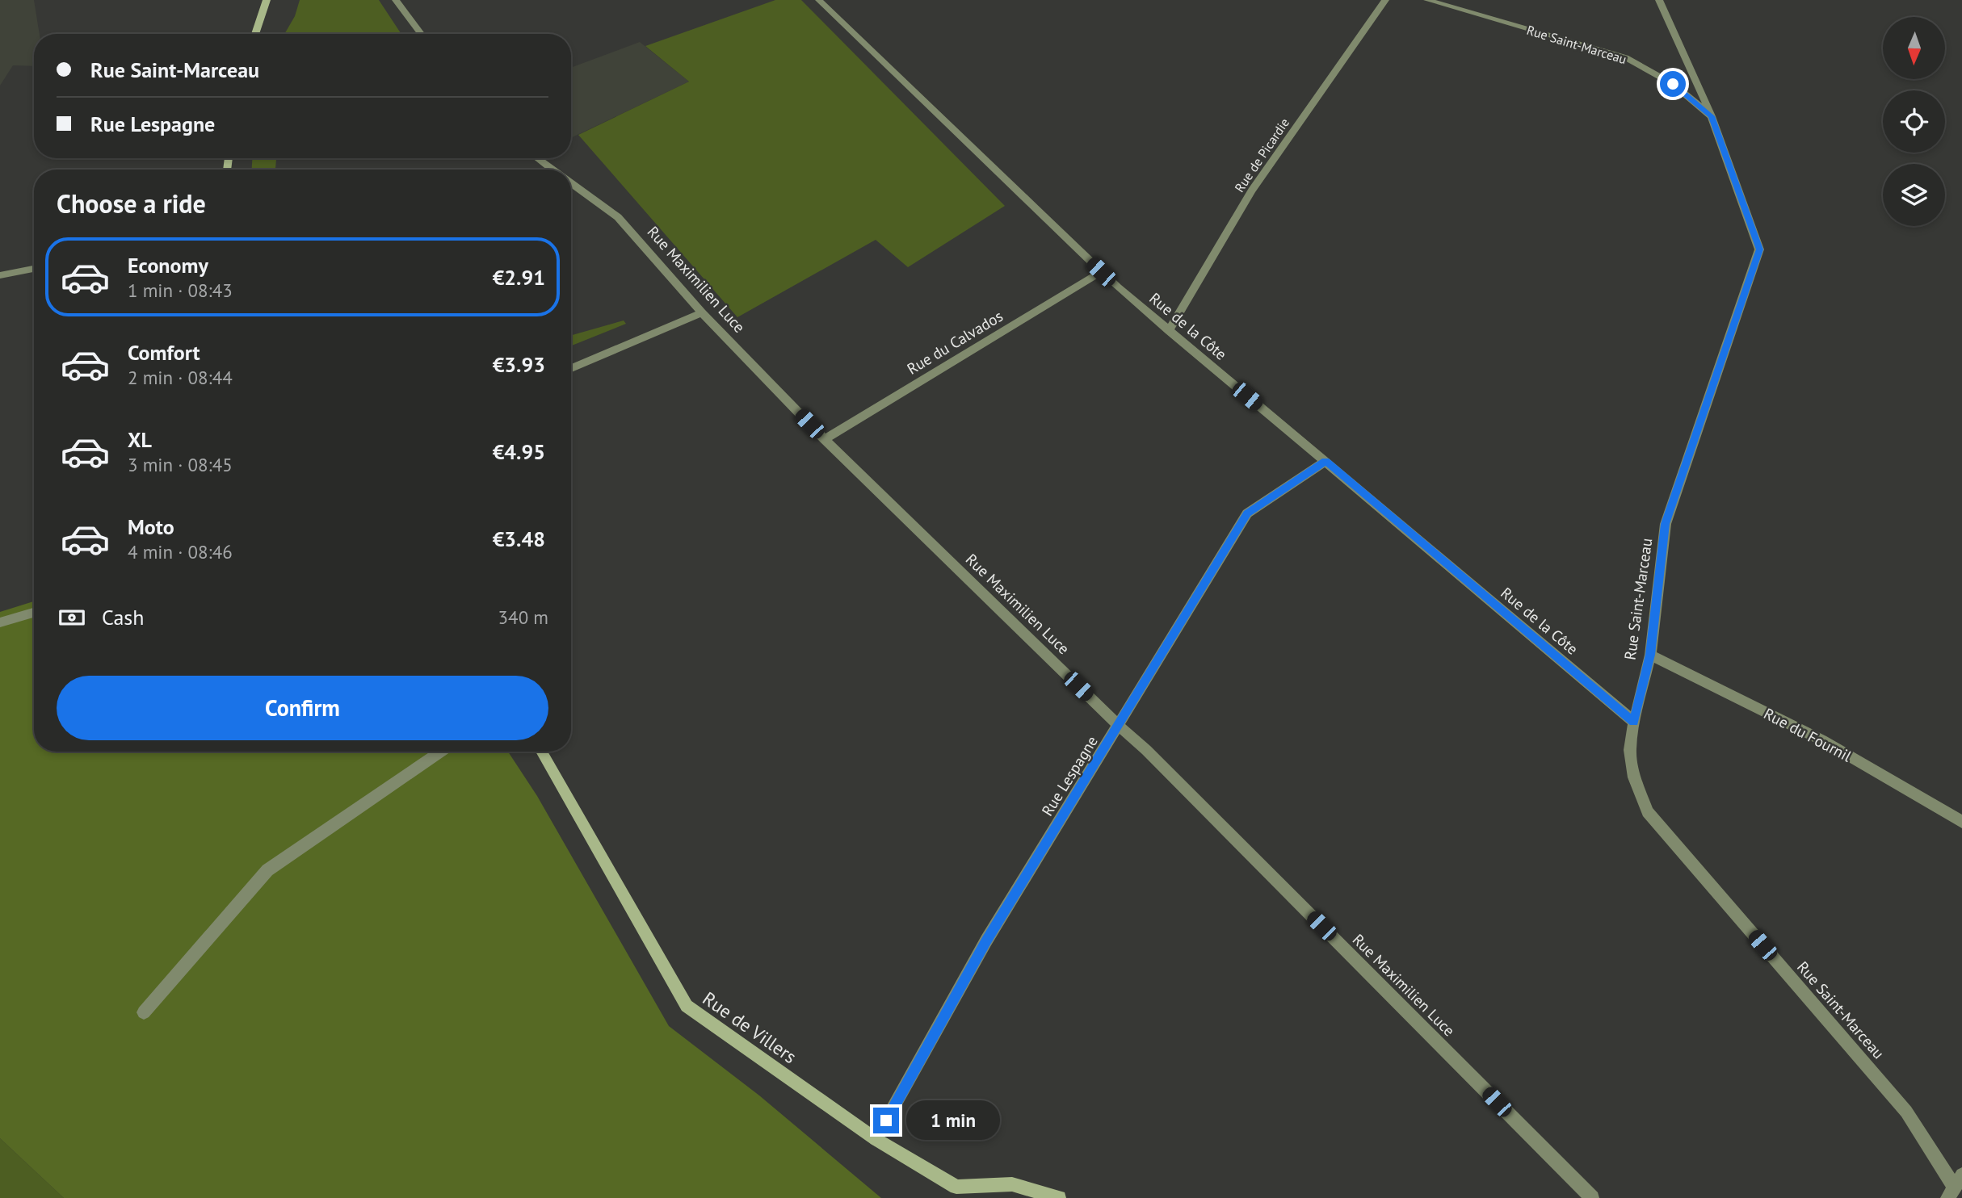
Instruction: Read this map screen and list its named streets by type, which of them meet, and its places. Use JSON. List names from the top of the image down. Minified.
{"streets":{"street":["Rue Saint-Marceau","Rue de Picardie","Rue Maximilien Luce","Rue de la Côte","Rue du Calvados","Rue du Fournil","Rue Lespagne","Rue de Villers"]},"crossings":[["Rue Saint-Marceau","Rue de la Côte"],["Rue Saint-Marceau","Rue du Fournil"],["Rue de Picardie","Rue de la Côte"],["Rue Maximilien Luce","Rue du Calvados"],["Rue Maximilien Luce","Rue Lespagne"],["Rue de la Côte","Rue du Calvados"],["Rue de la Côte","Rue Lespagne"],["Rue Lespagne","Rue de Villers"]],"north":"bottom","page":{"banner":["Rue Saint-Marceau","Rue Lespagne"],"heading":"Choose a ride","list":[{"name":"Economy","note":"1 min · 08:43","value":"€2.91"},{"name":"Comfort","note":"2 min · 08:44","value":"€3.93"},{"name":"XL","note":"3 min · 08:45","value":"€4.95"},{"name":"Moto","note":"4 min · 08:46","value":"€3.48"}],"pay":["Cash","340 m"],"buttons":"Confirm","bubble":"1 min"}}
